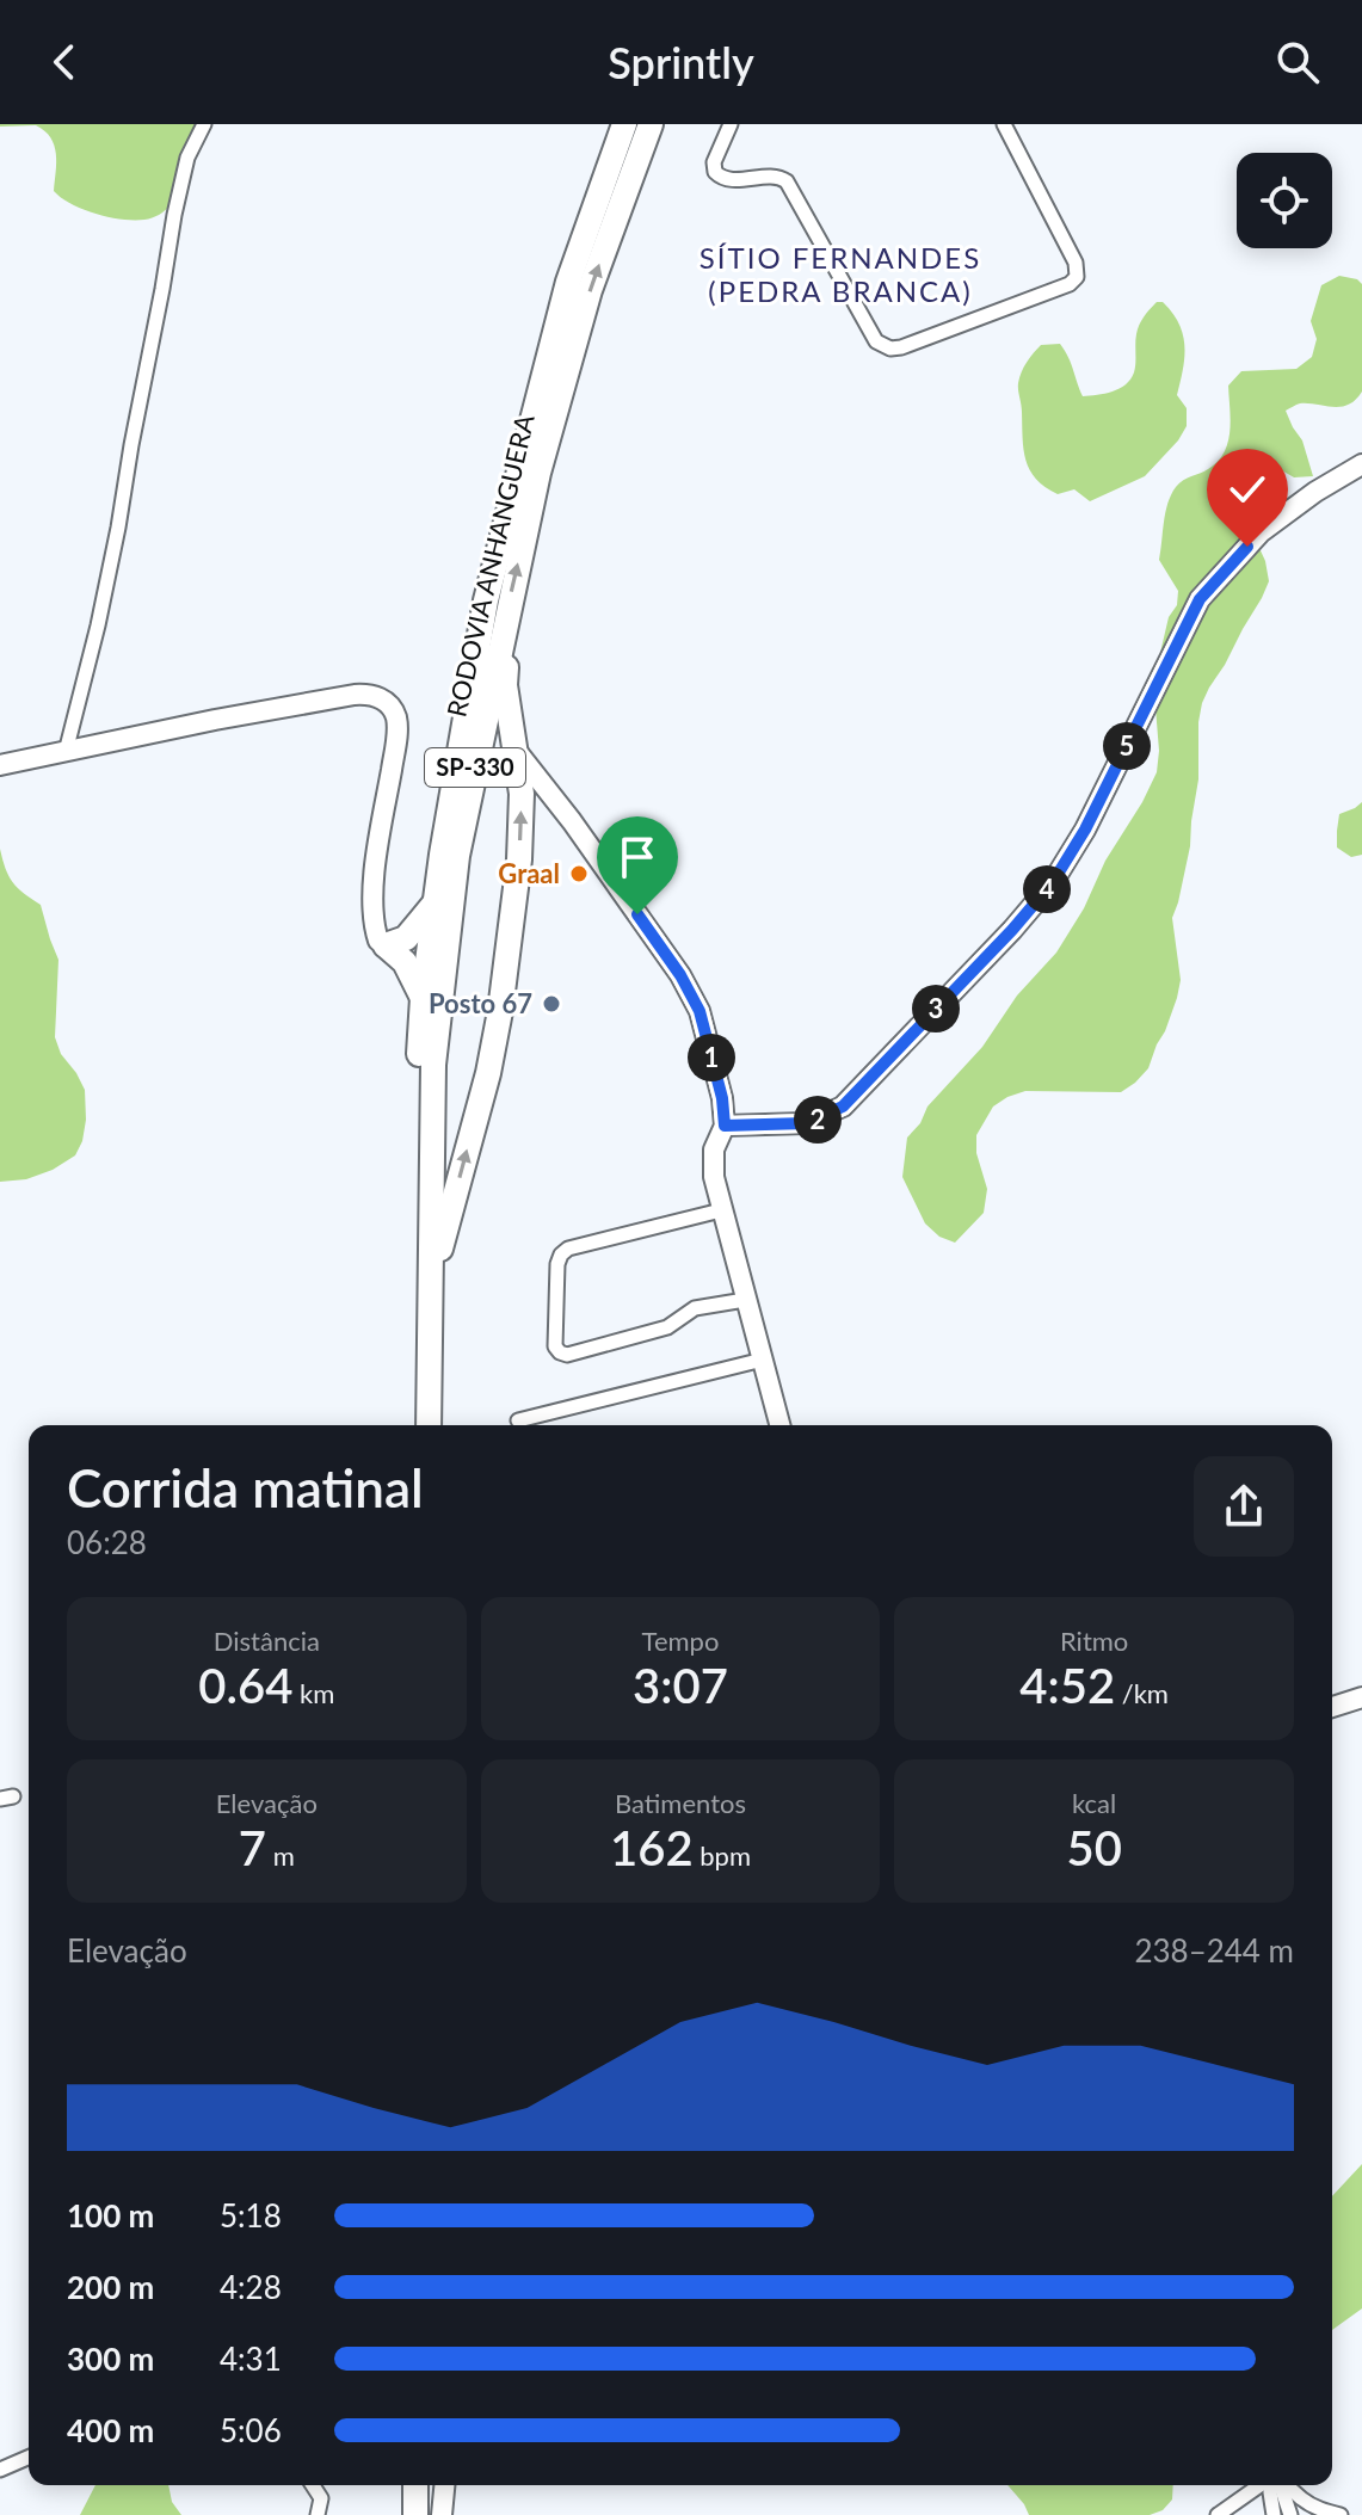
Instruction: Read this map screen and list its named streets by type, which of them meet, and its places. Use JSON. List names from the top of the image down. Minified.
{"streets":{"highway":["RODOVIA ANHANGUERA","SP-330"]},"districts":["SÍTIO FERNANDES (PEDRA BRANCA)"],"places":["Graal","Posto 67"],"page":{"header":"Sprintly","pins":["5","4","3","1","2"],"heading":["Corrida matinal","06:28"],"stats":[["Distância","0.64 km"],["Tempo","3:07"],["Ritmo","4:52 /km"],["Elevação","7 m"],["Batimentos","162 bpm"],["kcal","50"]],"chart":["Elevação","238–244 m"],"list":[{"name":"100 m","note":"5:18"},{"name":"200 m","note":"4:28"},{"name":"300 m","note":"4:31"},{"name":"400 m","note":"5:06"}]}}
